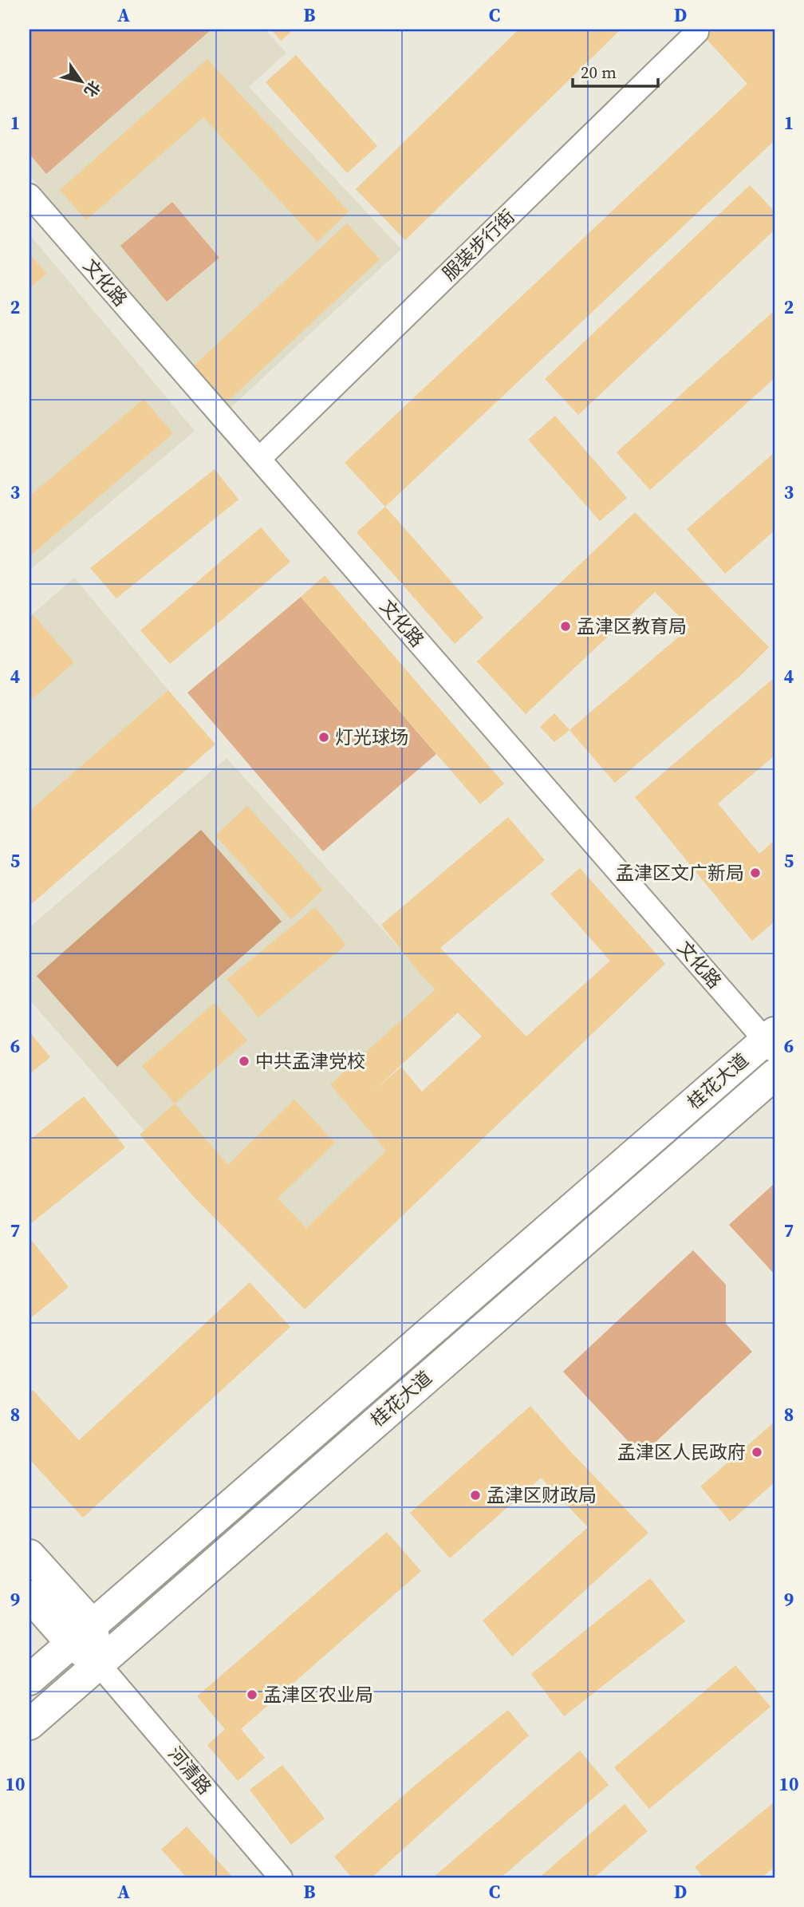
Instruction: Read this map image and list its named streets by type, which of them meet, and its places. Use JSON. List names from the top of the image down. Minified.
{"streets":{"main road":["桂花大道","河清路"],"street":["服装步行街","文化路"]},"crossings":[["服装步行街","文化路"],["文化路","桂花大道"],["桂花大道","河清路"]],"places":["孟津区教育局","灯光球场","孟津区文广新局","中共孟津党校","孟津区人民政府","孟津区财政局","孟津区农业局"],"scale_bar":"20 m","north":"bottom right","grid":{"columns":["A","B","C","D"],"rows":["1","2","3","4","5","6","7","8","9","10"]}}
